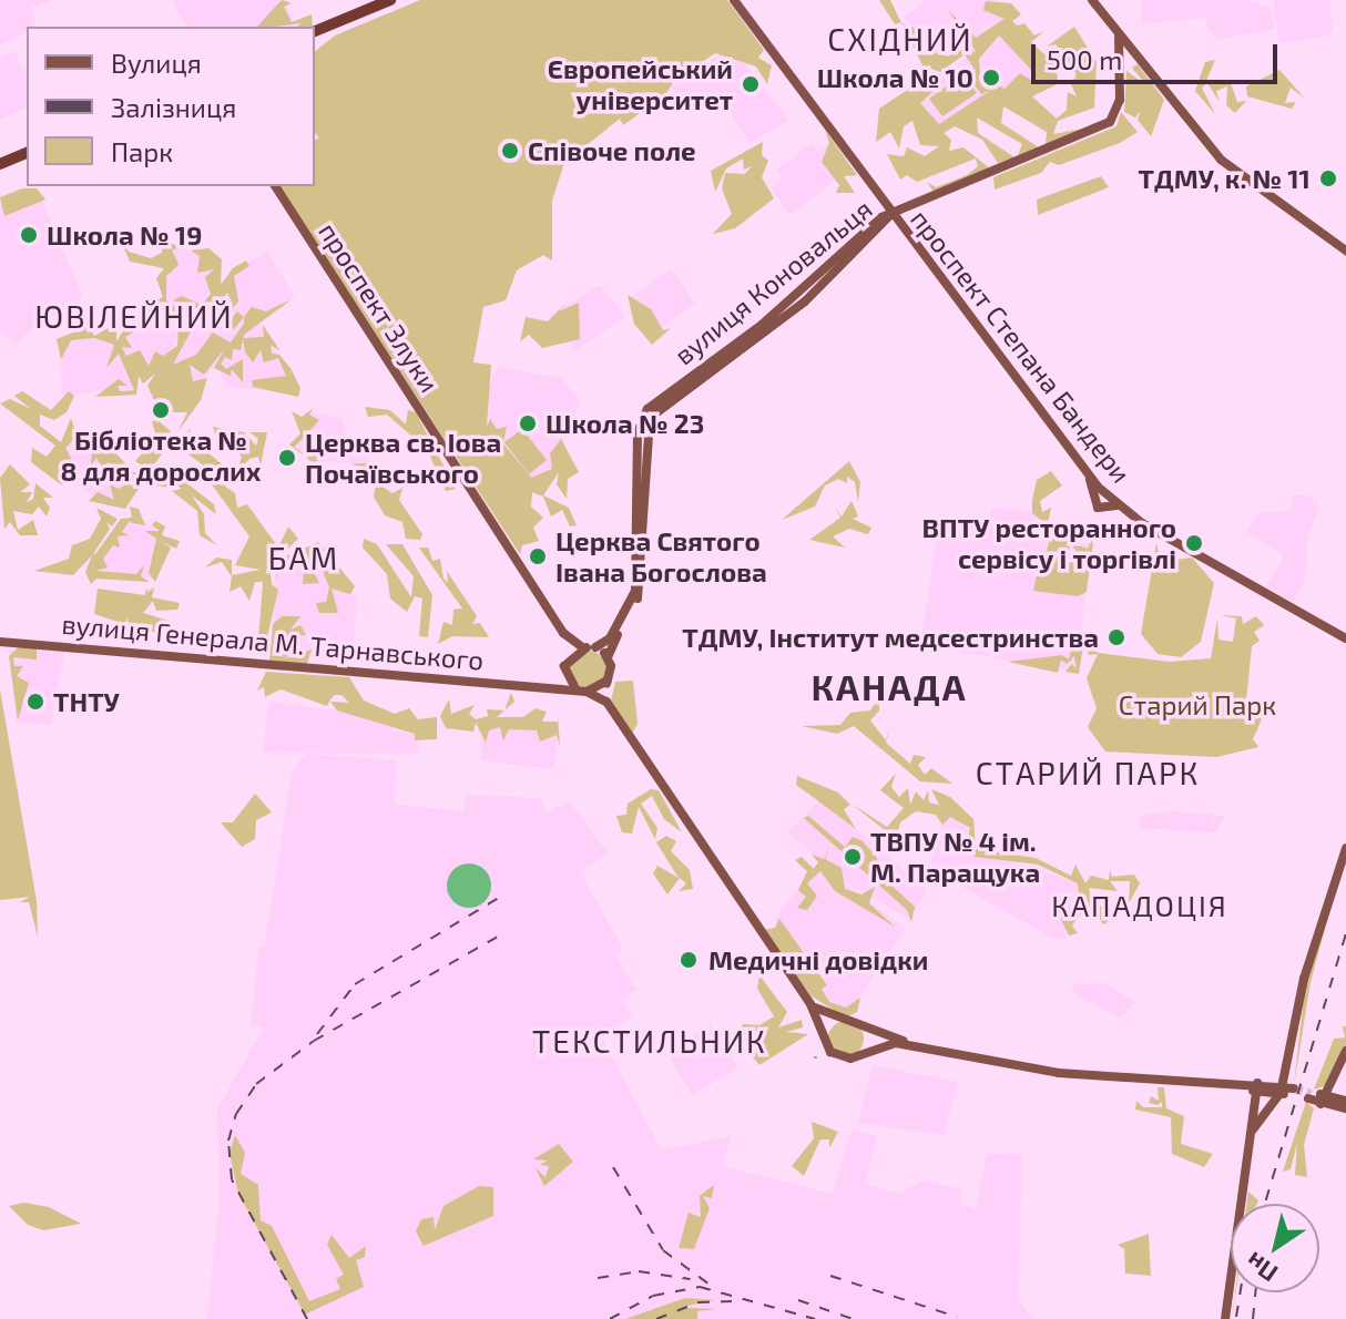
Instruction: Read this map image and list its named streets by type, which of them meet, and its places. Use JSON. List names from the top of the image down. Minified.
{"streets":{"main road":["вулиця Коновальця","проспект Злуки","проспект Степана Бандери","вулиця Генерала М. Тарнавського"]},"crossings":[["вулиця Коновальця","проспект Злуки"],["вулиця Коновальця","проспект Степана Бандери"],["вулиця Коновальця","вулиця Генерала М. Тарнавського"],["проспект Злуки","вулиця Генерала М. Тарнавського"]],"districts":["СХІДНИЙ","ЮВІЛЕЙНИЙ","БАМ","КАНАДА","СТАРИЙ ПАРК","КАПАДОЦІЯ","ТЕКСТИЛЬНИК"],"parks":["Старий Парк"],"places":["Школа № 10","Європейський університет","Співоче поле","ТДМУ, к. № 11","Школа № 19","Бібліотека № 8 для дорослих","Школа № 23","Церква св. Іова Почаївського","ВПТУ ресторанного сервісу і торгівлі","Церква Святого Івана Богослова","ТДМУ, Iнститут медсестринства","ТНТУ","ТВПУ № 4 ім. М. Паращука","Медичні довідки"],"legend":["Вулиця","Залізниця","Парк"],"scale_bar":"500 m","north":"bottom left"}
